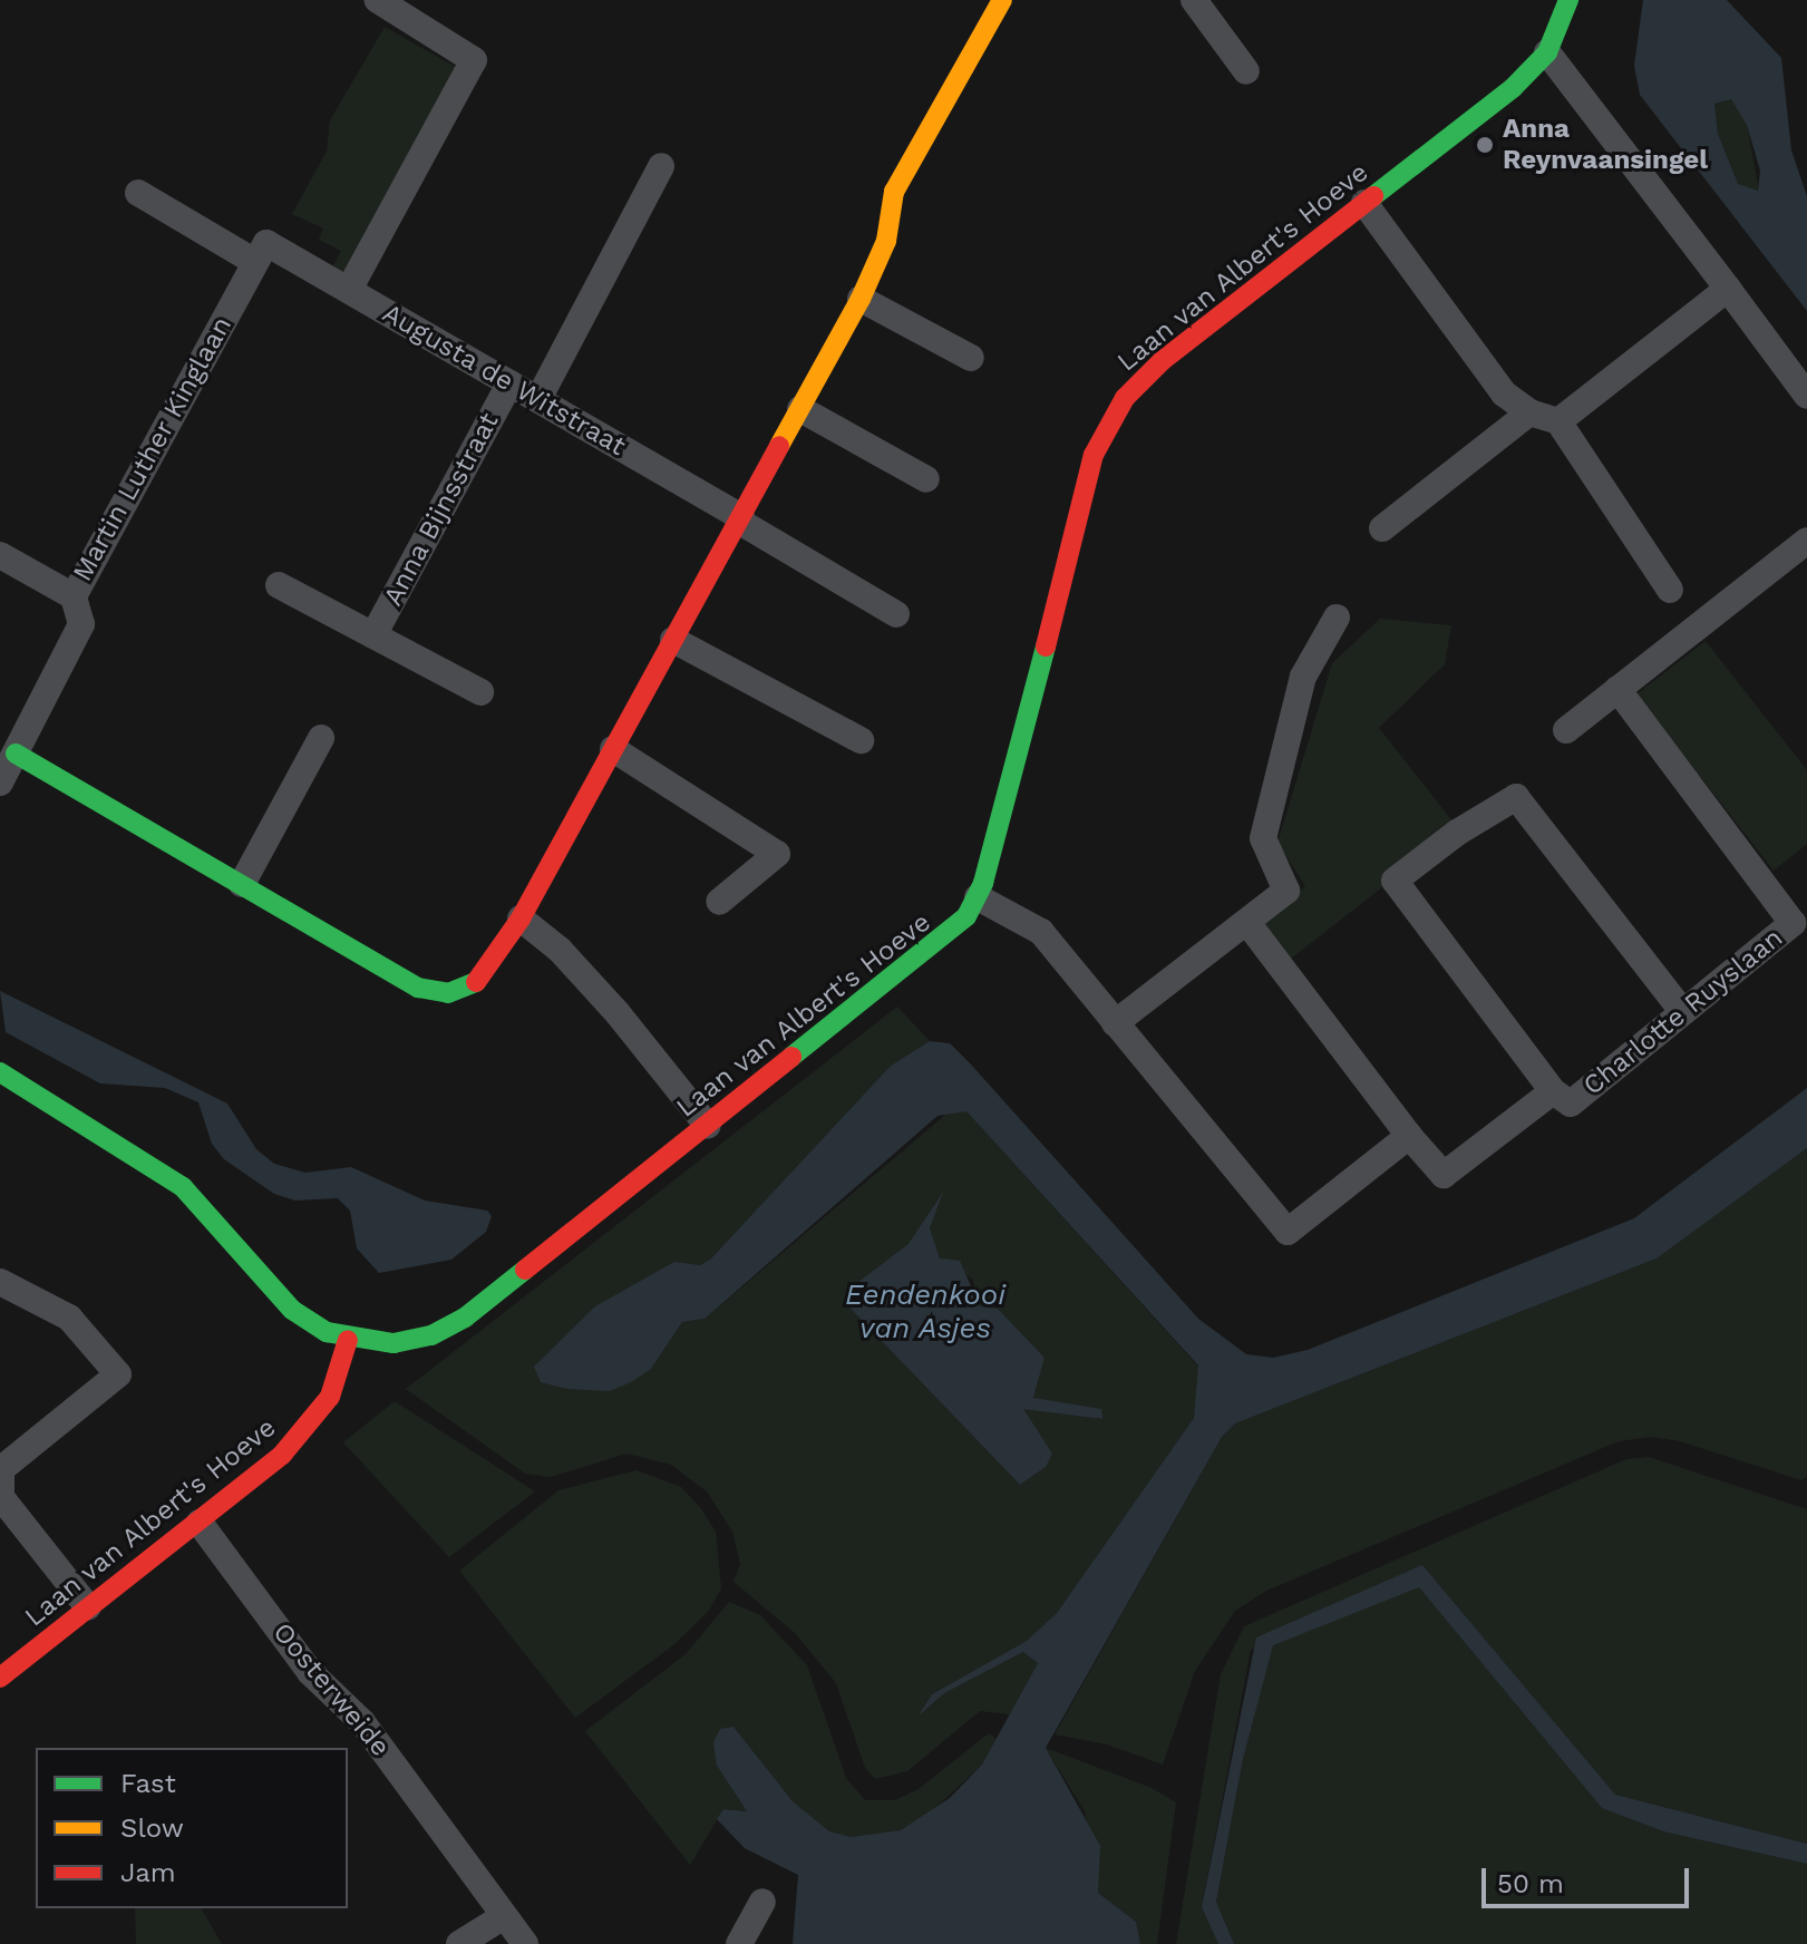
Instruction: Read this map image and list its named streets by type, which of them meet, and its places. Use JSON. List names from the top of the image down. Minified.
{"streets":{"street":["Laan van Albert's Hoeve","Augusta de Witstraat","Martin Luther Kinglaan","Anna Bijnsstraat","Charlotte Ruyslaan","Oosterweide"]},"crossings":[["Laan van Albert's Hoeve","Oosterweide"],["Augusta de Witstraat","Martin Luther Kinglaan"],["Augusta de Witstraat","Anna Bijnsstraat"]],"water":["Eendenkooi van Asjes"],"places":["Anna Reynvaansingel"],"legend":["Fast","Slow","Jam"],"scale_bar":"50 m"}
